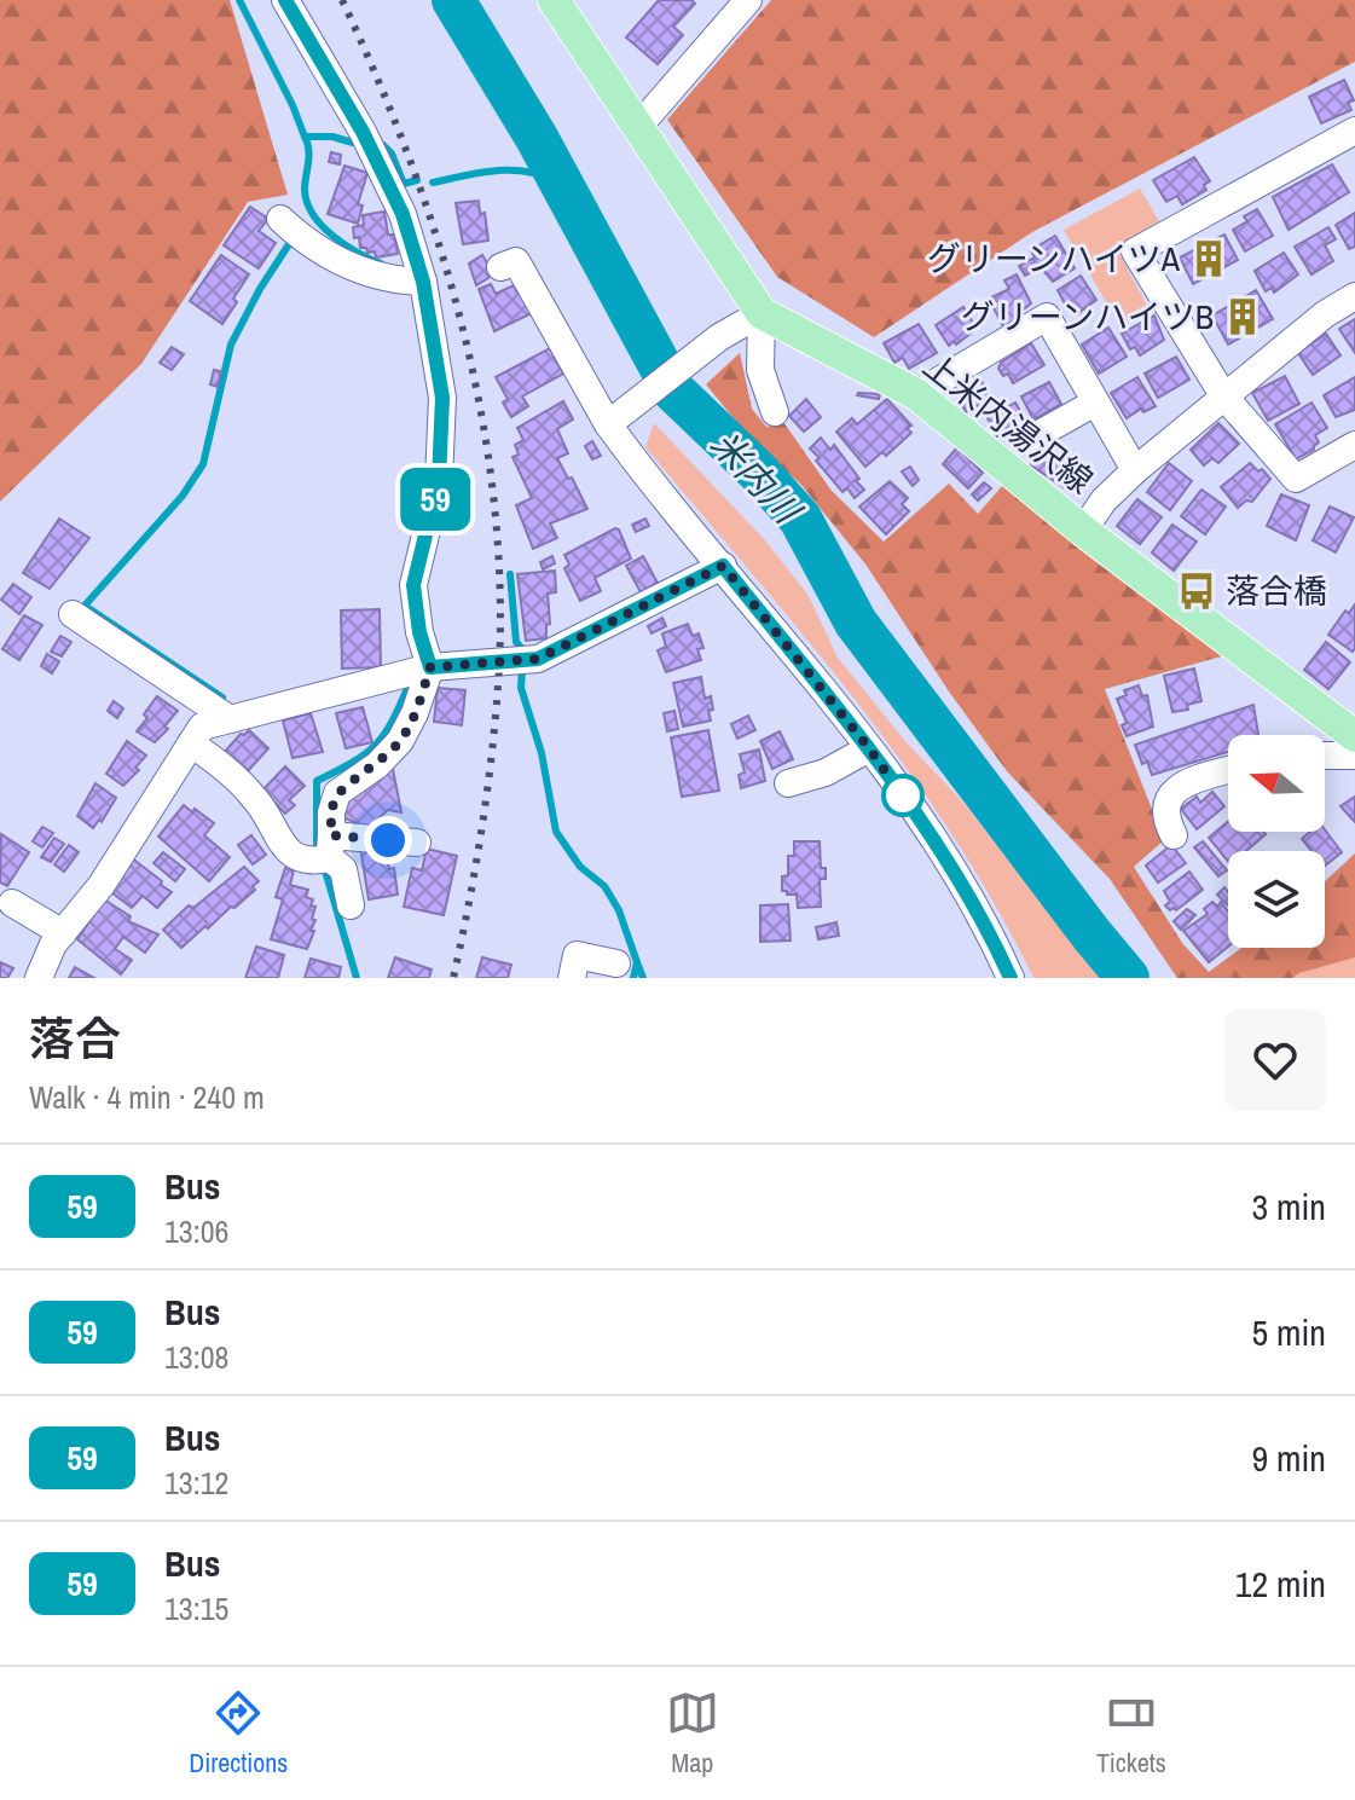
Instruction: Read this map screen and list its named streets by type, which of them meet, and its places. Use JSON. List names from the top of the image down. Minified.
{"streets":{"main road":["上米内湯沢線"]},"water":["米内川"],"places":{"building":["グリーンハイツA","グリーンハイツB"],"bus stop":["落合橋"]},"lines":["bus line 59"],"north":"left","page":{"on_map":"59","heading":["落合","Walk · 4 min · 240 m"],"list":[{"mark":"59","name":"Bus","note":"13:06","value":"3 min"},{"mark":"59","name":"Bus","note":"13:08","value":"5 min"},{"mark":"59","name":"Bus","note":"13:12","value":"9 min"},{"mark":"59","name":"Bus","note":"13:15","value":"12 min"}],"tabs":["Directions","Map","Tickets"]}}
